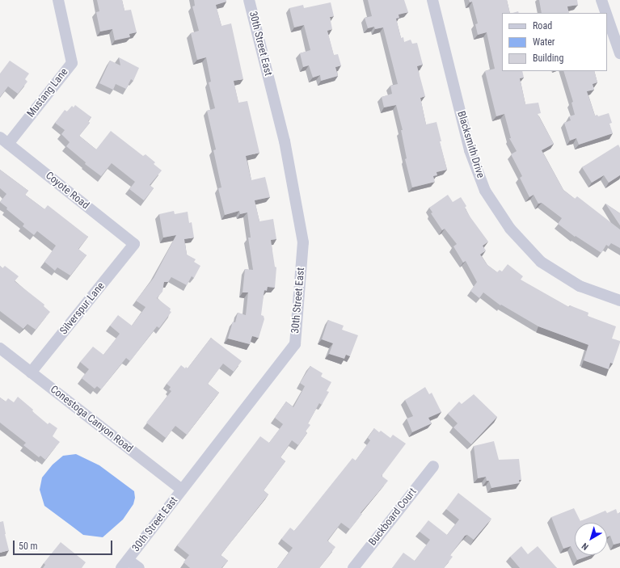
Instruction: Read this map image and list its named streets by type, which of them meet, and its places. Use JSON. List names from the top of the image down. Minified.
{"streets":{"street":["30th Street East","Mustang Lane","Blacksmith Drive","Coyote Road","Silverspur Lane","Conestoga Canyon Road","Buckboard Court"]},"crossings":[["30th Street East","Conestoga Canyon Road"],["Mustang Lane","Coyote Road"],["Coyote Road","Silverspur Lane"],["Silverspur Lane","Conestoga Canyon Road"]],"legend":["Road","Water","Building"],"scale_bar":"50 m","north":"bottom left"}
